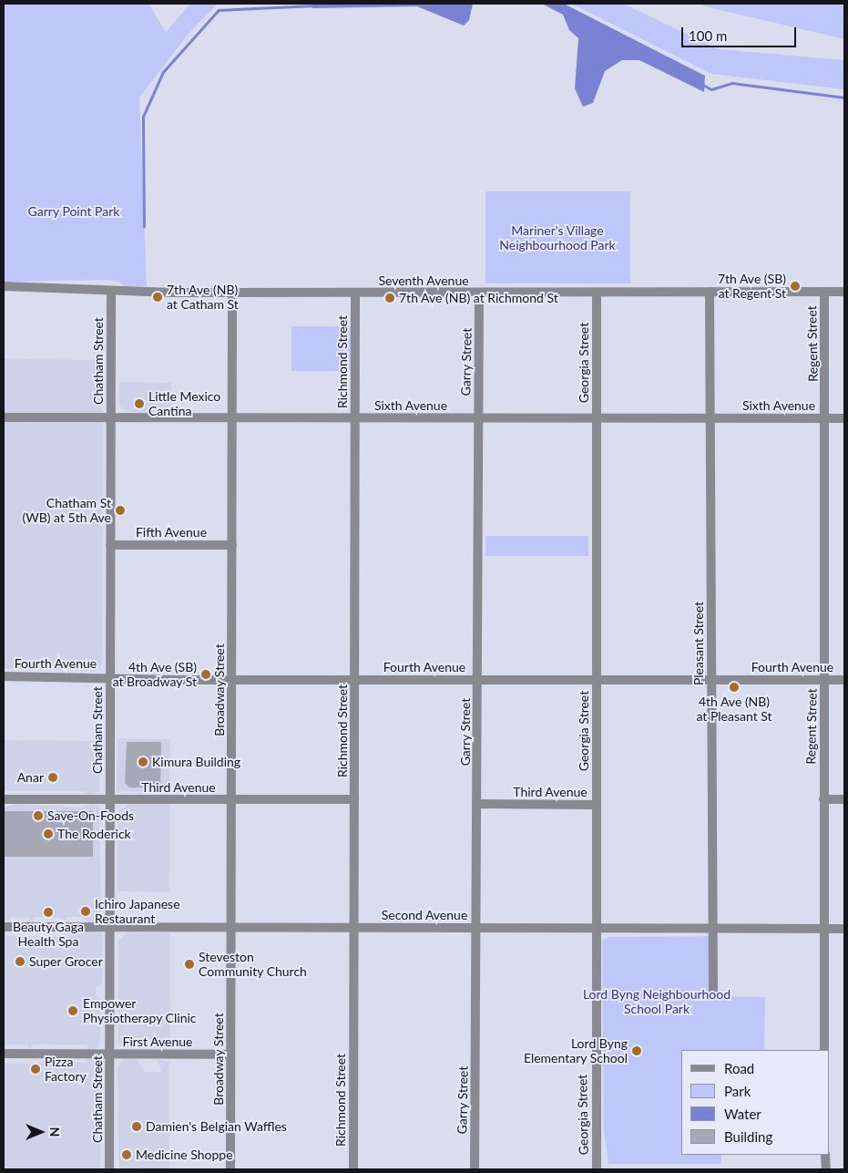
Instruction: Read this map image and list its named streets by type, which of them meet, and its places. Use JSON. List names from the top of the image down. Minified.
{"streets":{"street":["Seventh Avenue","Regent Street","Chatham Street","Richmond Street","Garry Street","Georgia Street","Sixth Avenue","Fifth Avenue","Pleasant Street","Fourth Avenue","Broadway Street","Third Avenue","Second Avenue","First Avenue"]},"crossings":[["Seventh Avenue","Regent Street"],["Seventh Avenue","Chatham Street"],["Seventh Avenue","Richmond Street"],["Seventh Avenue","Garry Street"],["Seventh Avenue","Georgia Street"],["Seventh Avenue","Pleasant Street"],["Seventh Avenue","Broadway Street"],["Regent Street","Sixth Avenue"],["Regent Street","Fourth Avenue"],["Regent Street","Second Avenue"],["Chatham Street","Sixth Avenue"],["Chatham Street","Fifth Avenue"],["Chatham Street","Fourth Avenue"],["Chatham Street","Third Avenue"],["Chatham Street","Second Avenue"],["Chatham Street","First Avenue"],["Richmond Street","Sixth Avenue"],["Richmond Street","Fourth Avenue"],["Richmond Street","Third Avenue"],["Richmond Street","Second Avenue"],["Garry Street","Sixth Avenue"],["Garry Street","Fourth Avenue"],["Garry Street","Third Avenue"],["Garry Street","Second Avenue"],["Georgia Street","Sixth Avenue"],["Georgia Street","Fourth Avenue"],["Georgia Street","Third Avenue"],["Georgia Street","Second Avenue"],["Sixth Avenue","Pleasant Street"],["Sixth Avenue","Broadway Street"],["Fifth Avenue","Broadway Street"],["Pleasant Street","Fourth Avenue"],["Pleasant Street","Second Avenue"],["Fourth Avenue","Broadway Street"],["Broadway Street","Third Avenue"],["Broadway Street","Second Avenue"],["Broadway Street","First Avenue"]],"parks":["Garry Point Park","Mariner's Village Neighbourhood Park","Lord Byng Neighbourhood School Park"],"places":["7th Ave (SB) at Regent St","7th Ave (NB) at Catham St","7th Ave (NB) at Richmond St","Little Mexico Cantina","Chatham St (WB) at 5th Ave","4th Ave (SB) at Broadway St","4th Ave (NB) at Pleasant St","Kimura Building","Anar","Save-On-Foods","The Roderick","Ichiro Japanese Restaurant","Beauty Gaga Health Spa","Super Grocer","Steveston Community Church","Empower Physiotherapy Clinic","Lord Byng Elementary School","Pizza Factory","Damien's Belgian Waffles","Medicine Shoppe"],"legend":["Road","Park","Water","Building"],"scale_bar":"100 m","north":"right"}
